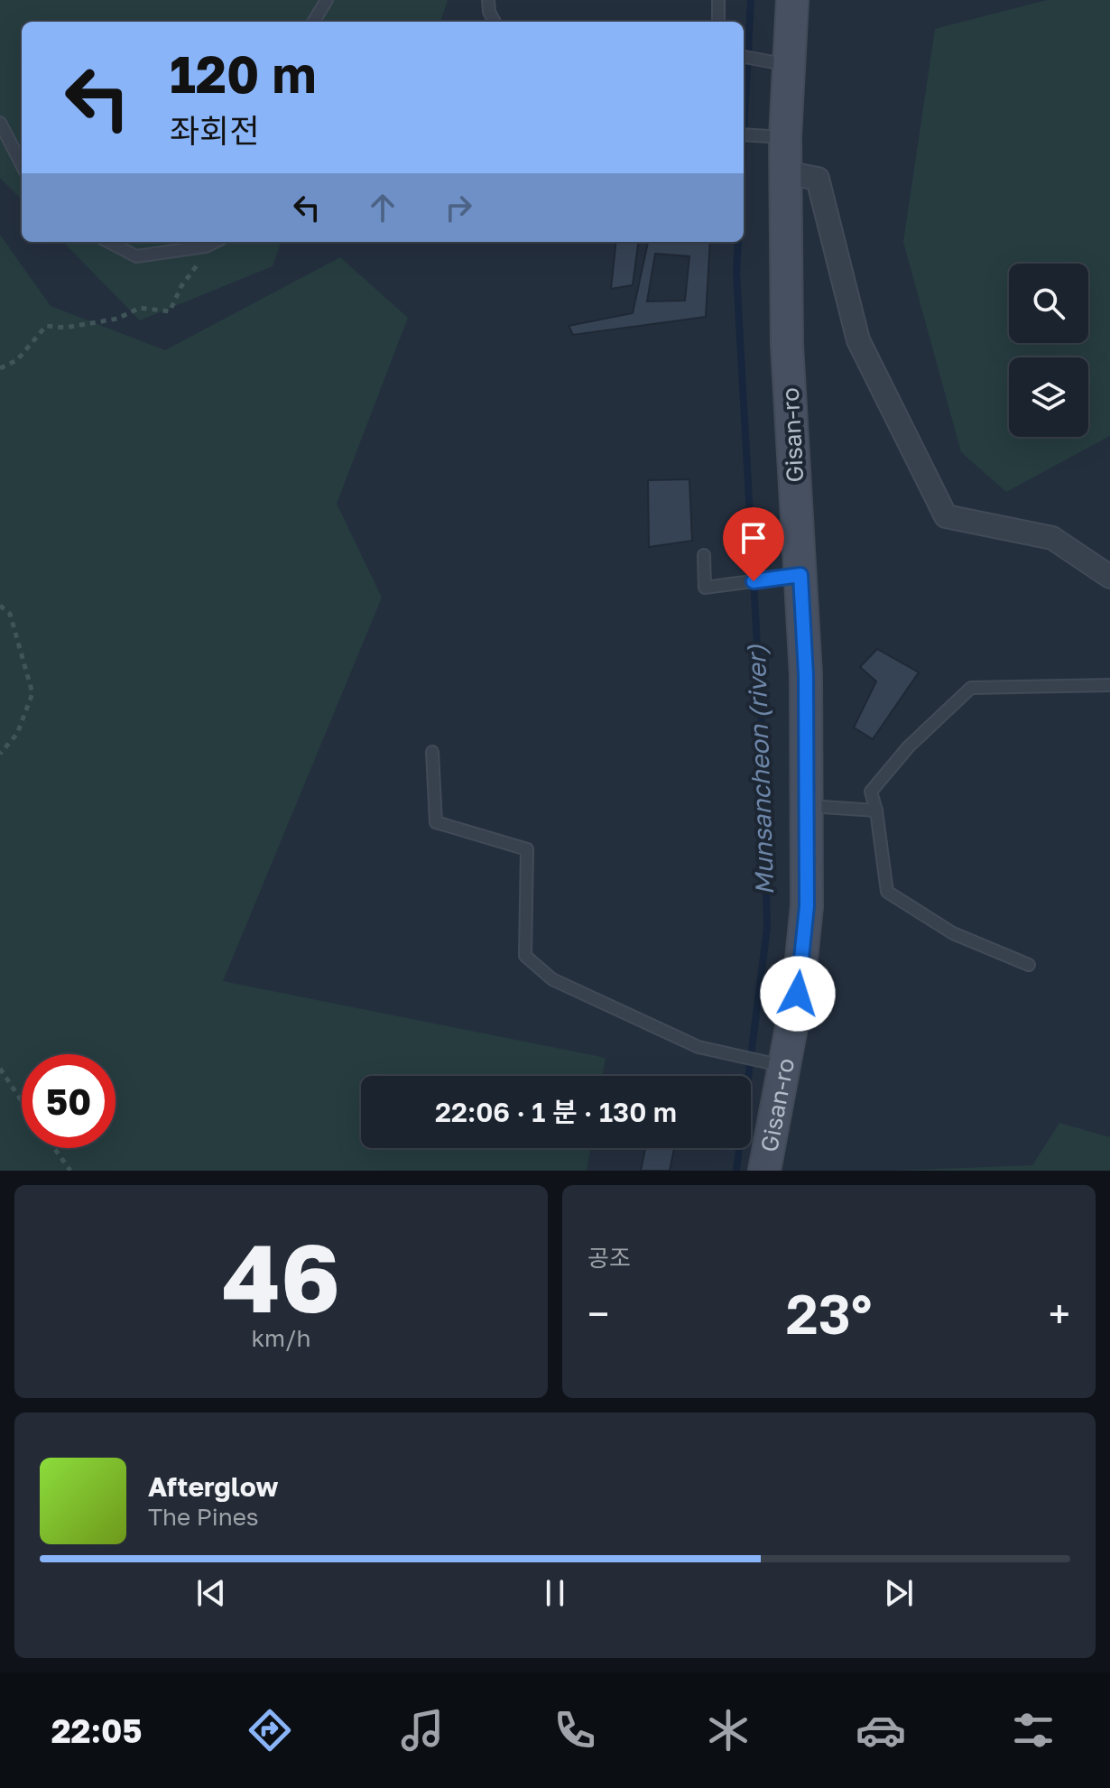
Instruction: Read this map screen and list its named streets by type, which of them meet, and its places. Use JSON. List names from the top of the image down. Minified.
{"streets":{"main road":["Gisan-ro"]},"water":["Munsancheon (river)"],"page":{"turn":["120 m","좌회전"],"limit":"50","trip":"22:06 · 1 분 · 130 m","tile":[["46","km/h"],"공조"],"heat":["−","23°","+"],"song":["Afterglow","The Pines"],"tabs":"22:05"}}
